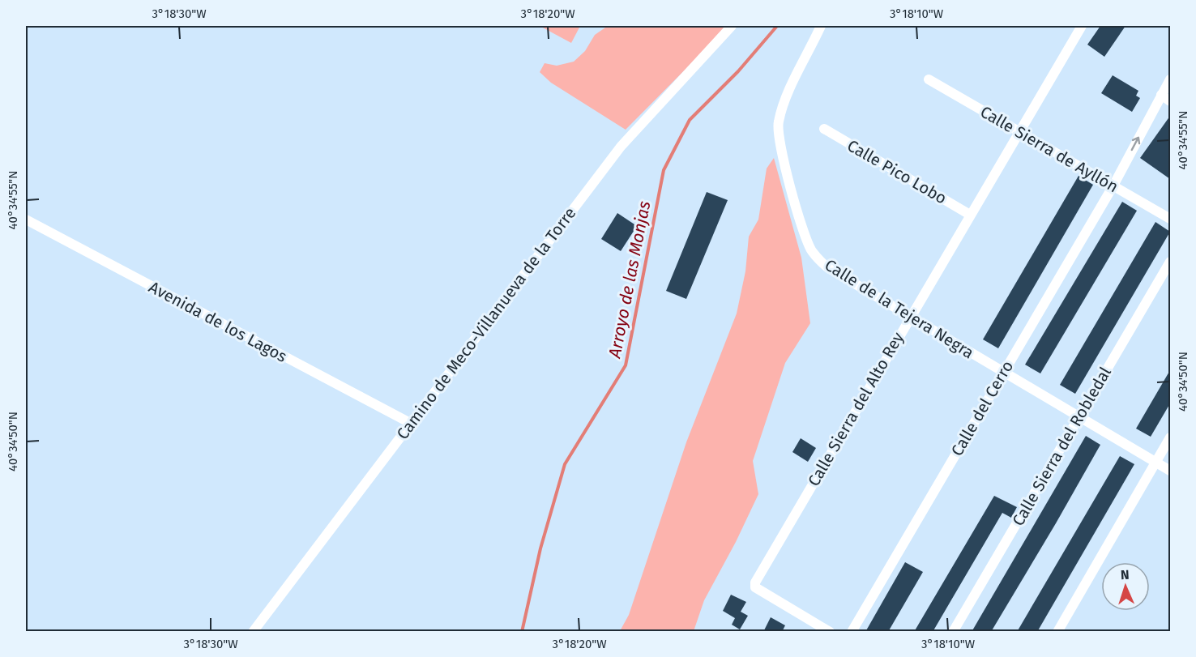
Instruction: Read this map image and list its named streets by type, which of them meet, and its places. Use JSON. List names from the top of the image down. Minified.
{"streets":{"street":["Calle Sierra de Ayllón","Calle Pico Lobo","Calle de la Tejera Negra","Avenida de los Lagos","Camino de Meco-Villanueva de la Torre","Calle del Cerro","Calle Sierra del Alto Rey","Calle Sierra del Robledal"]},"crossings":[["Calle Sierra de Ayllón","Calle del Cerro"],["Calle Sierra de Ayllón","Calle Sierra del Alto Rey"],["Calle Pico Lobo","Calle Sierra del Alto Rey"],["Calle de la Tejera Negra","Calle del Cerro"],["Calle de la Tejera Negra","Calle Sierra del Alto Rey"],["Calle de la Tejera Negra","Calle Sierra del Robledal"],["Avenida de los Lagos","Camino de Meco-Villanueva de la Torre"]],"water":["Arroyo de las Monjas"],"north":"top","coordinates":["3°18'30\"W","3°18'20\"W","3°18'10\"W","40°34'55\"N","40°34'50\"N"]}
